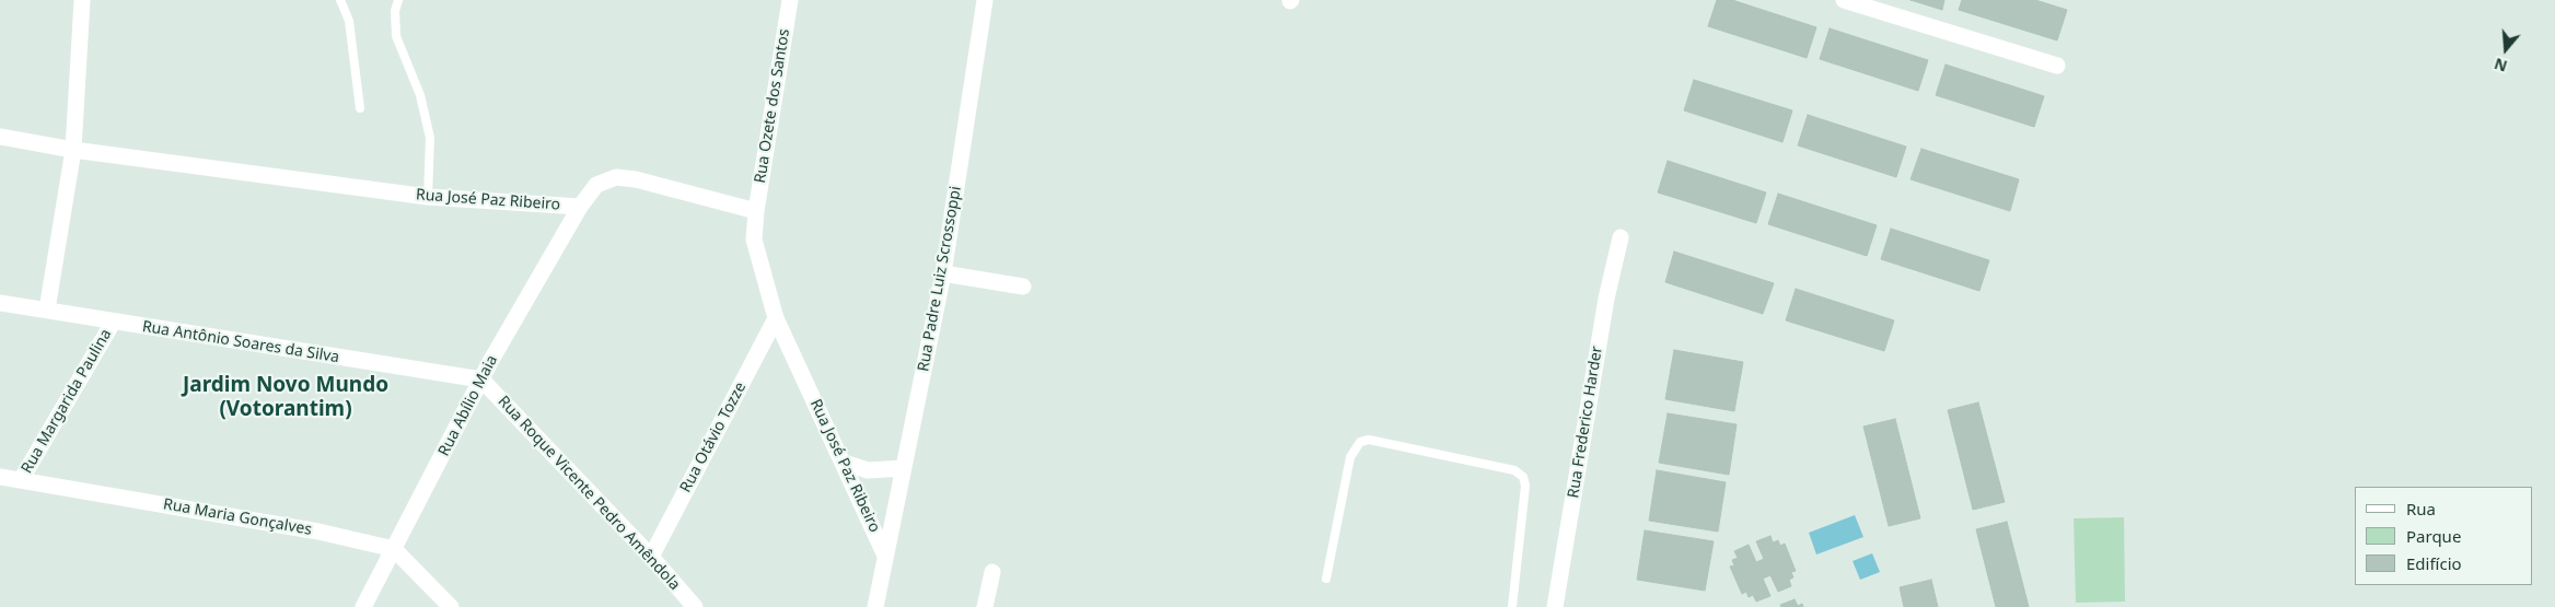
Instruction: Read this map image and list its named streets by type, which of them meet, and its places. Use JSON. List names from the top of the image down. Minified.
{"streets":{"street":["Rua Ozete dos Santos","Rua José Paz Ribeiro","Rua Padre Luiz Scrossoppi","Rua Antônio Soares da Silva","Rua Margarida Paulina","Rua Abílio Maia","Rua Frederico Harder","Rua Otávio Tozze","Rua Roque Vicente Pedro Amêndola","Rua Maria Gonçalves"]},"crossings":[["Rua Ozete dos Santos","Rua José Paz Ribeiro"],["Rua José Paz Ribeiro","Rua Padre Luiz Scrossoppi"],["Rua José Paz Ribeiro","Rua Abílio Maia"],["Rua José Paz Ribeiro","Rua Otávio Tozze"],["Rua Antônio Soares da Silva","Rua Margarida Paulina"],["Rua Antônio Soares da Silva","Rua Abílio Maia"],["Rua Antônio Soares da Silva","Rua Roque Vicente Pedro Amêndola"],["Rua Margarida Paulina","Rua Maria Gonçalves"],["Rua Abílio Maia","Rua Roque Vicente Pedro Amêndola"],["Rua Abílio Maia","Rua Maria Gonçalves"],["Rua Otávio Tozze","Rua Roque Vicente Pedro Amêndola"]],"districts":["Jardim Novo Mundo (Votorantim)"],"legend":["Rua","Parque","Edifício"],"north":"bottom"}
